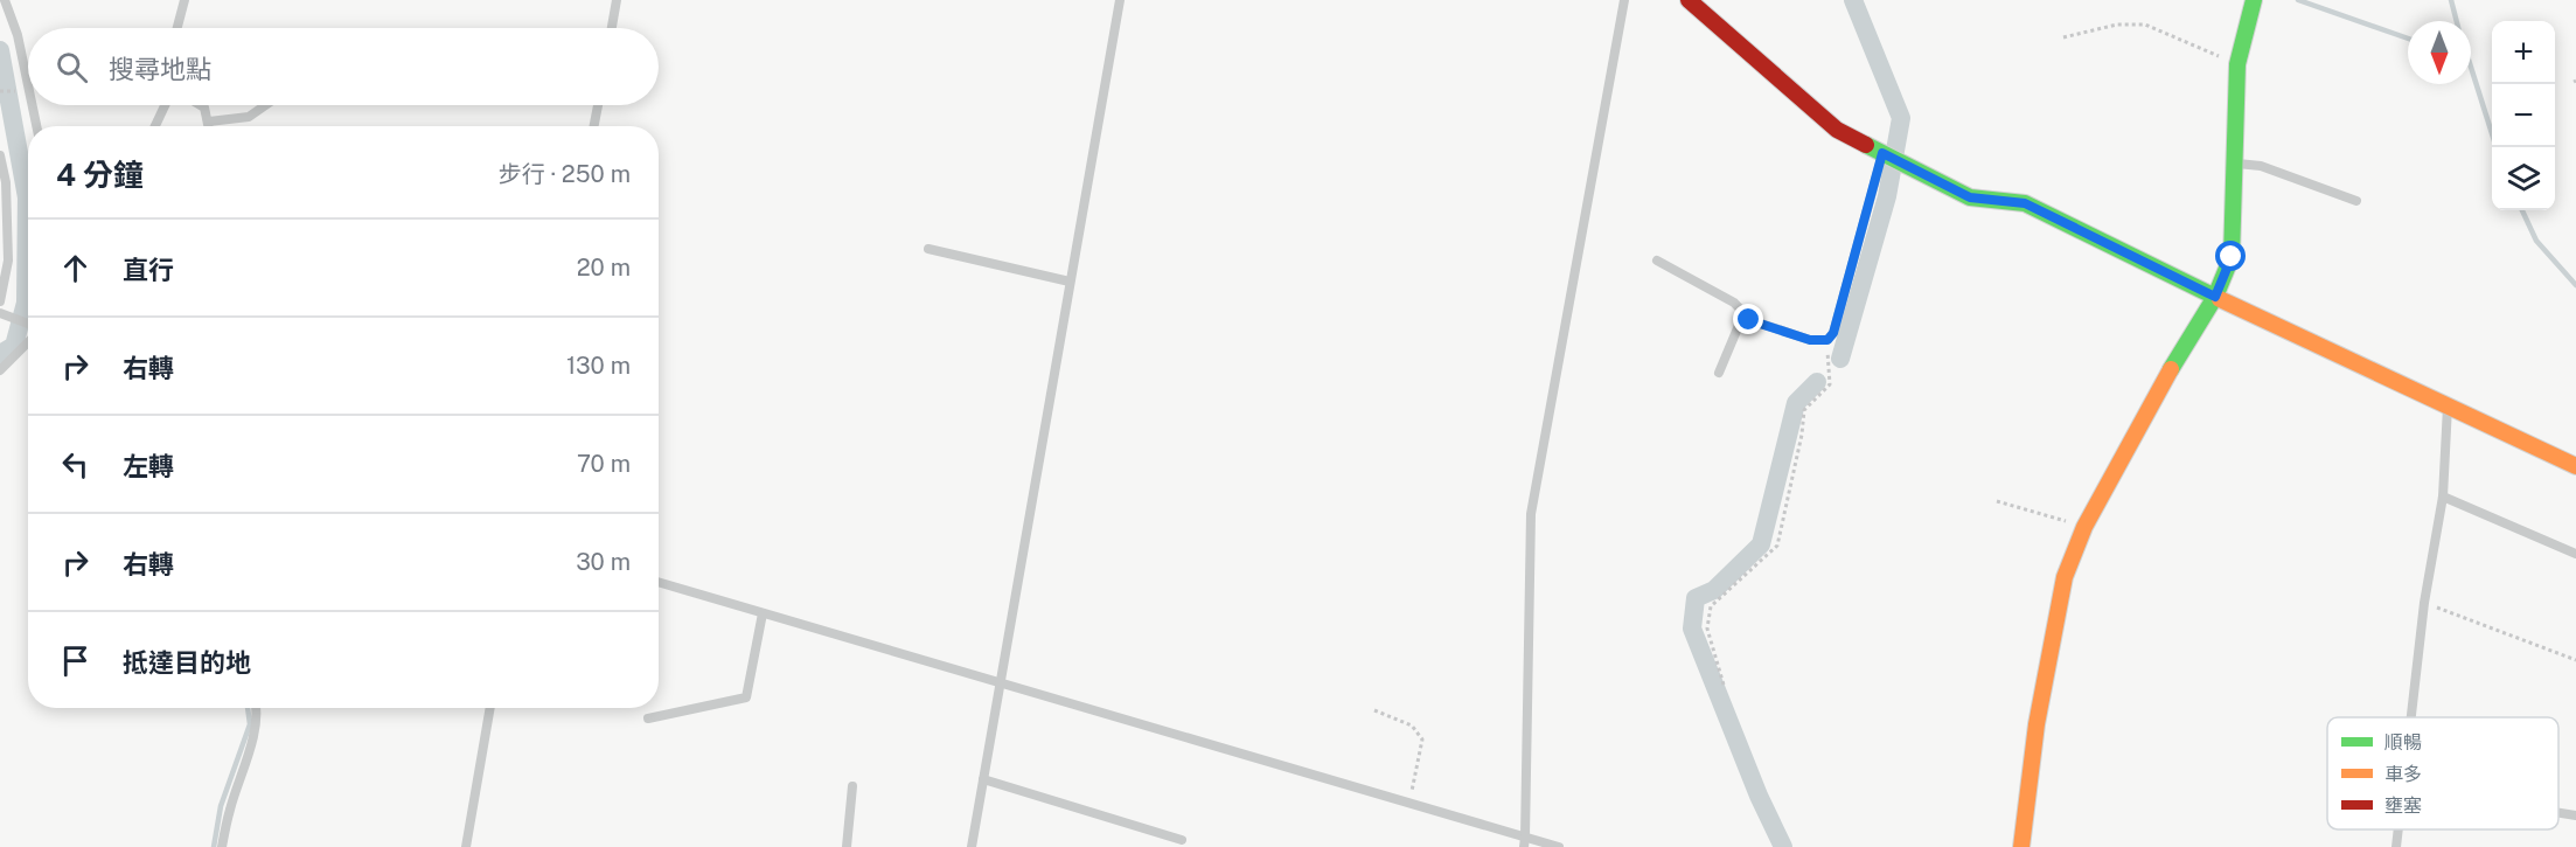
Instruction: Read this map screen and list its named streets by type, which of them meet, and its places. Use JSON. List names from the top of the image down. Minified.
{"legend":["順暢","車多","壅塞"],"north":"bottom","page":{"map_buttons":["+","−"],"search":"搜尋地點","heading":["4 分鐘","步行 · 250 m"],"list":[["直行","20 m"],["右轉","130 m"],["左轉","70 m"],["右轉","30 m"],"抵達目的地"]}}
